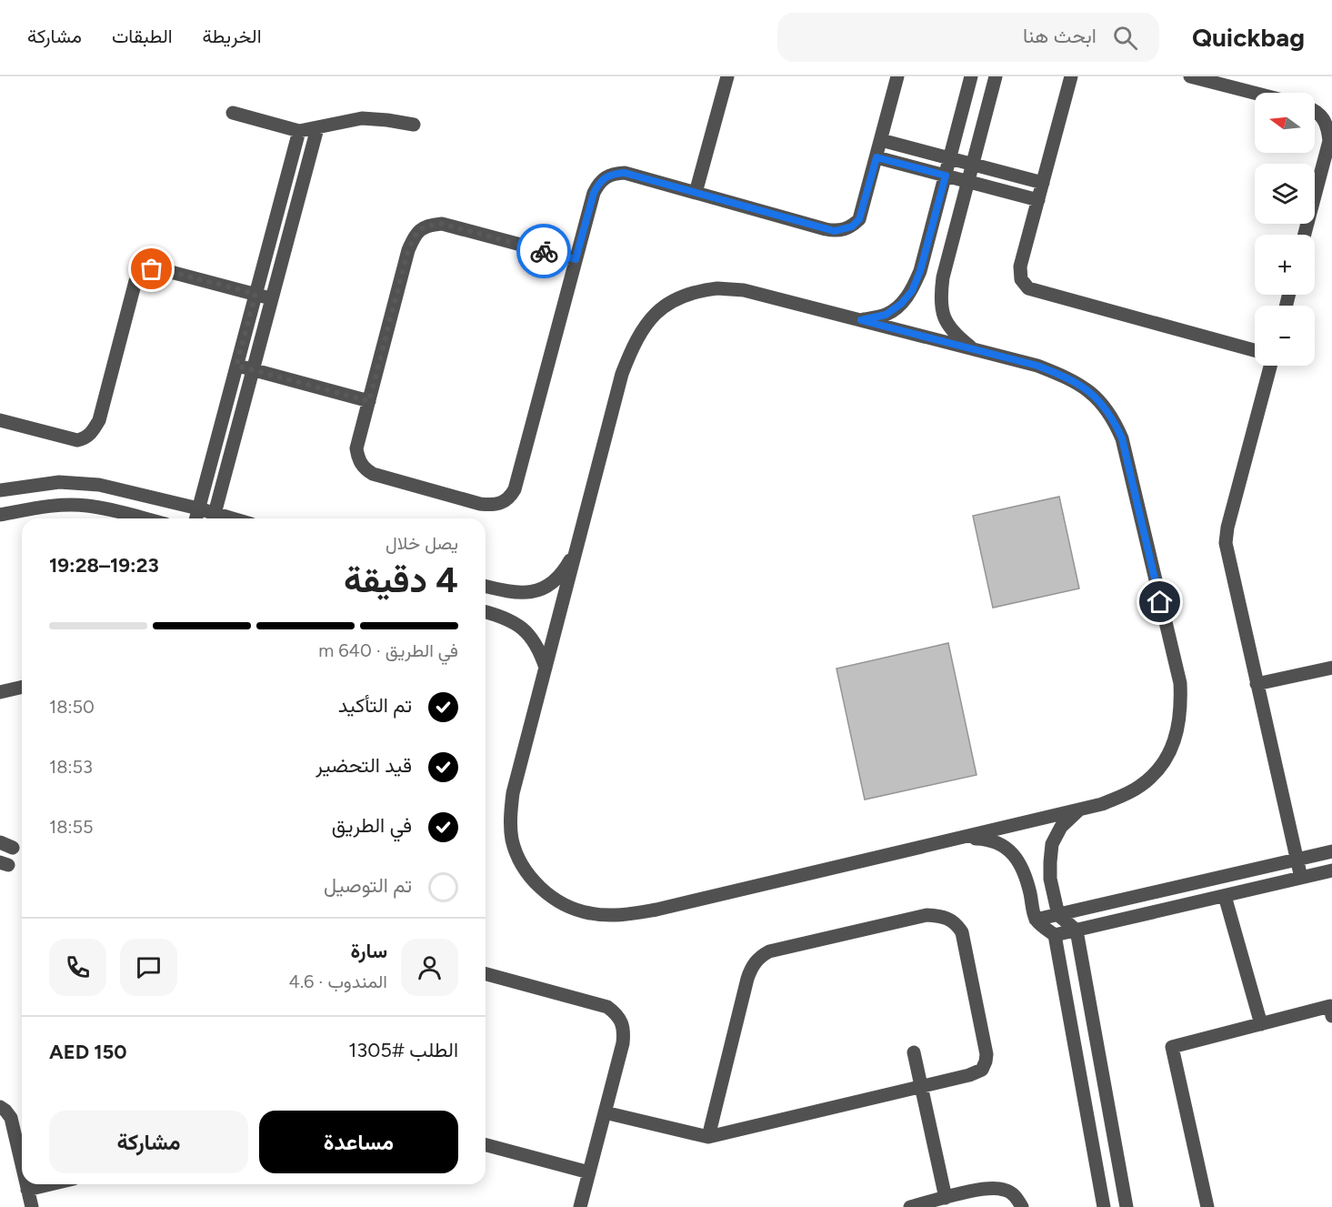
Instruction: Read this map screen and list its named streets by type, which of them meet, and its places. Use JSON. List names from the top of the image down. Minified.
{"north":"left","page":{"header":"Quickbag","search":"ابحث هنا","nav":["الخريطة","الطبقات","مشاركة"],"map_buttons":["+","−"],"heading":["4 دقيقة","يصل خلال","19:23–19:28"],"panel":["سارة","المندوب · 4.6","الطلب #1305","AED 150"],"bar":"في الطريق · 640 m","list":[["تم التأكيد","18:50"],["قيد التحضير","18:53"],["في الطريق","18:55"],"تم التوصيل"],"buttons":["مساعدة","مشاركة"]}}
